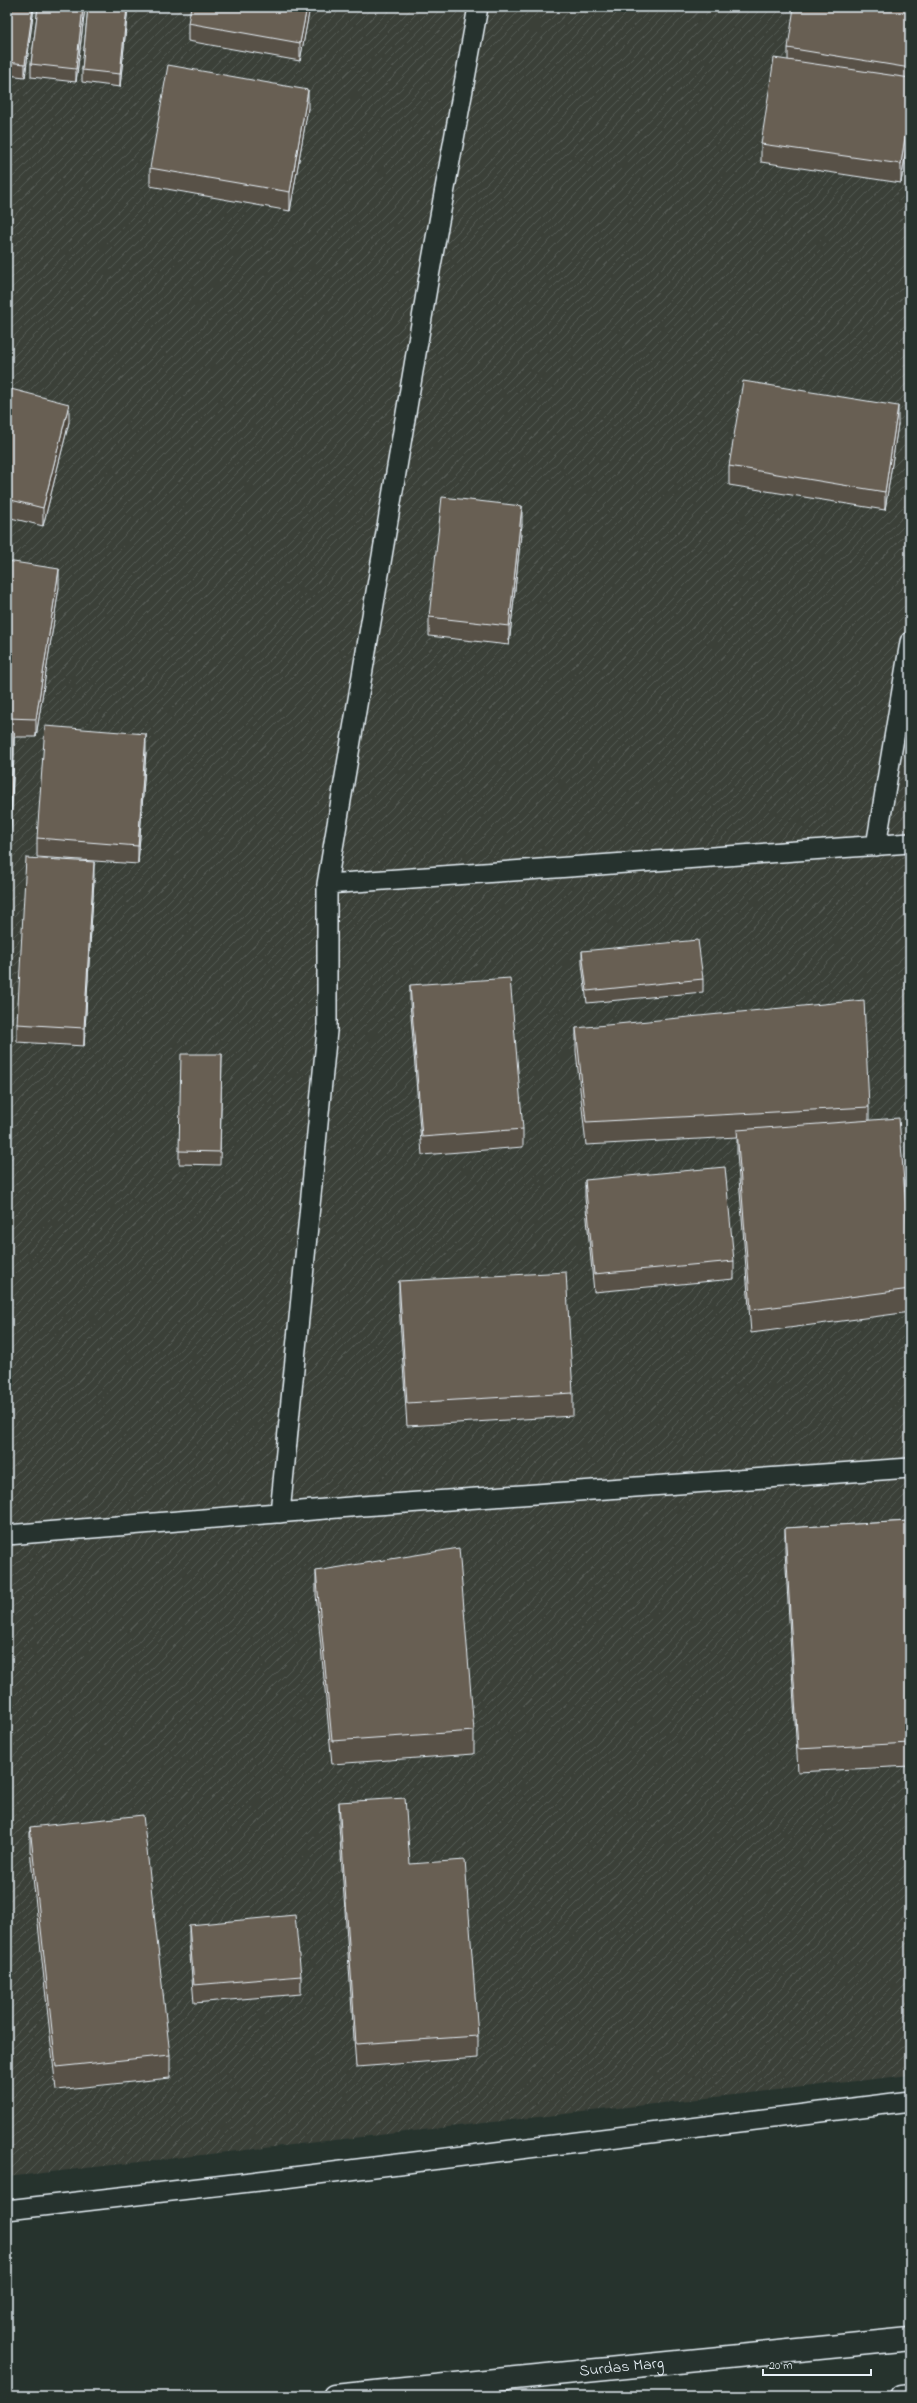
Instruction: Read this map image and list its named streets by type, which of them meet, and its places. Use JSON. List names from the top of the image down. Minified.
{"streets":{"main road":["Surdas Marg"]},"scale_bar":"20 m"}
